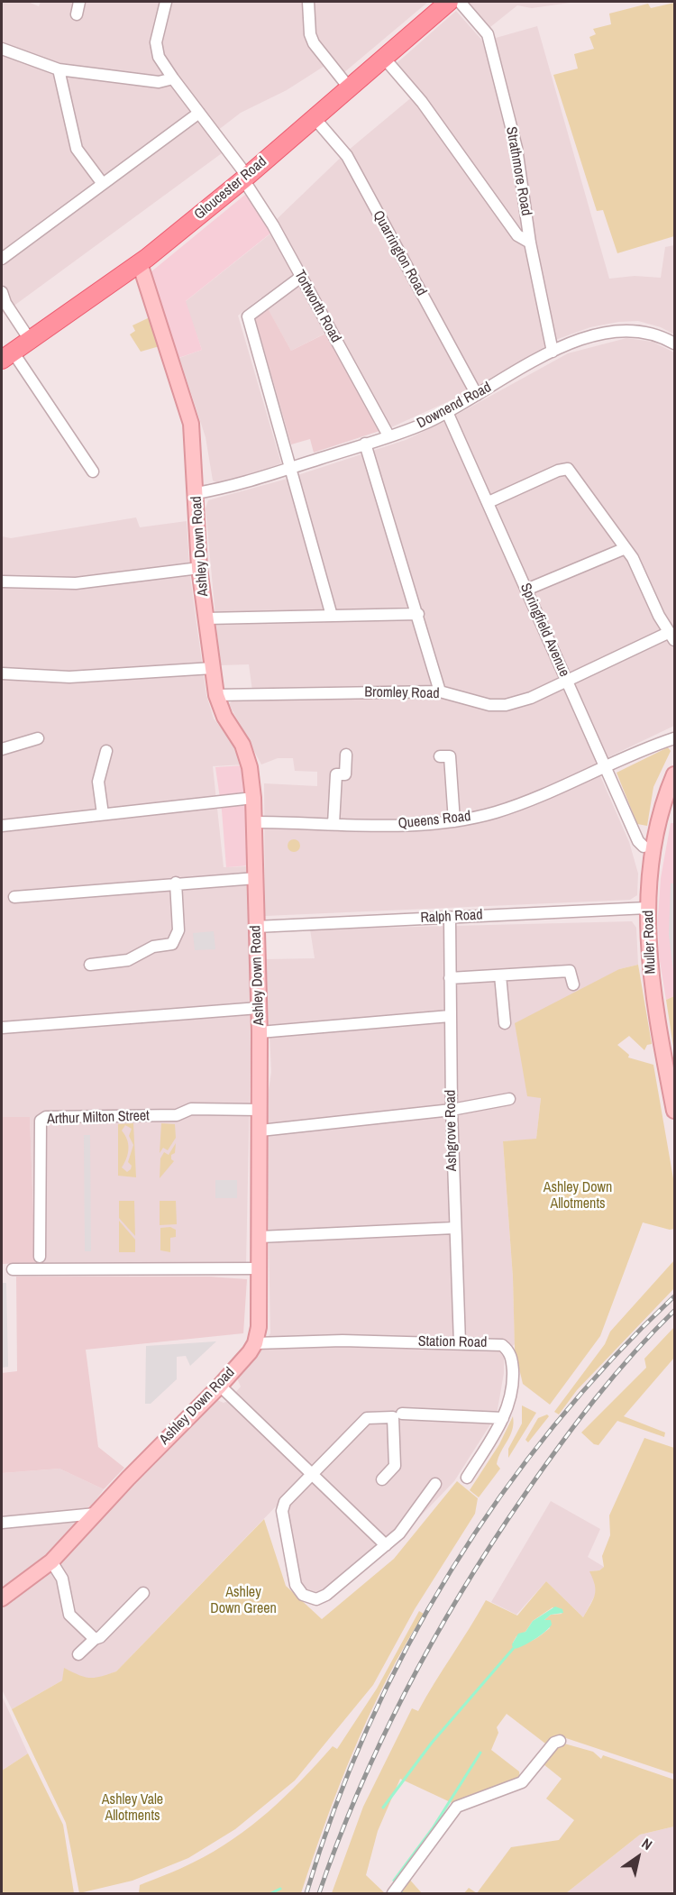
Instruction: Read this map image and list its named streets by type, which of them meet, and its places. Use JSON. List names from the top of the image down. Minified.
{"streets":{"main road":["Gloucester Road","Ashley Down Road","Muller Road"],"street":["Strathmore Road","Quarrington Road","Tortworth Road","Downend Road","Springfield Avenue","Bromley Road","Queens Road","Ralph Road","Arthur Milton Street","Ashgrove Road","Station Road"]},"crossings":[["Strathmore Road","Downend Road"],["Gloucester Road","Quarrington Road"],["Gloucester Road","Tortworth Road"],["Gloucester Road","Ashley Down Road"],["Quarrington Road","Downend Road"],["Tortworth Road","Downend Road"],["Downend Road","Ashley Down Road"],["Downend Road","Springfield Avenue"],["Ashley Down Road","Bromley Road"],["Ashley Down Road","Queens Road"],["Ashley Down Road","Ralph Road"],["Ashley Down Road","Arthur Milton Street"],["Ashley Down Road","Station Road"],["Springfield Avenue","Bromley Road"],["Springfield Avenue","Queens Road"],["Ralph Road","Muller Road"],["Ralph Road","Ashgrove Road"],["Ashgrove Road","Station Road"]],"parks":["Ashley Down Allotments","Ashley Down Green","Ashley Vale Allotments"],"north":"top right"}
